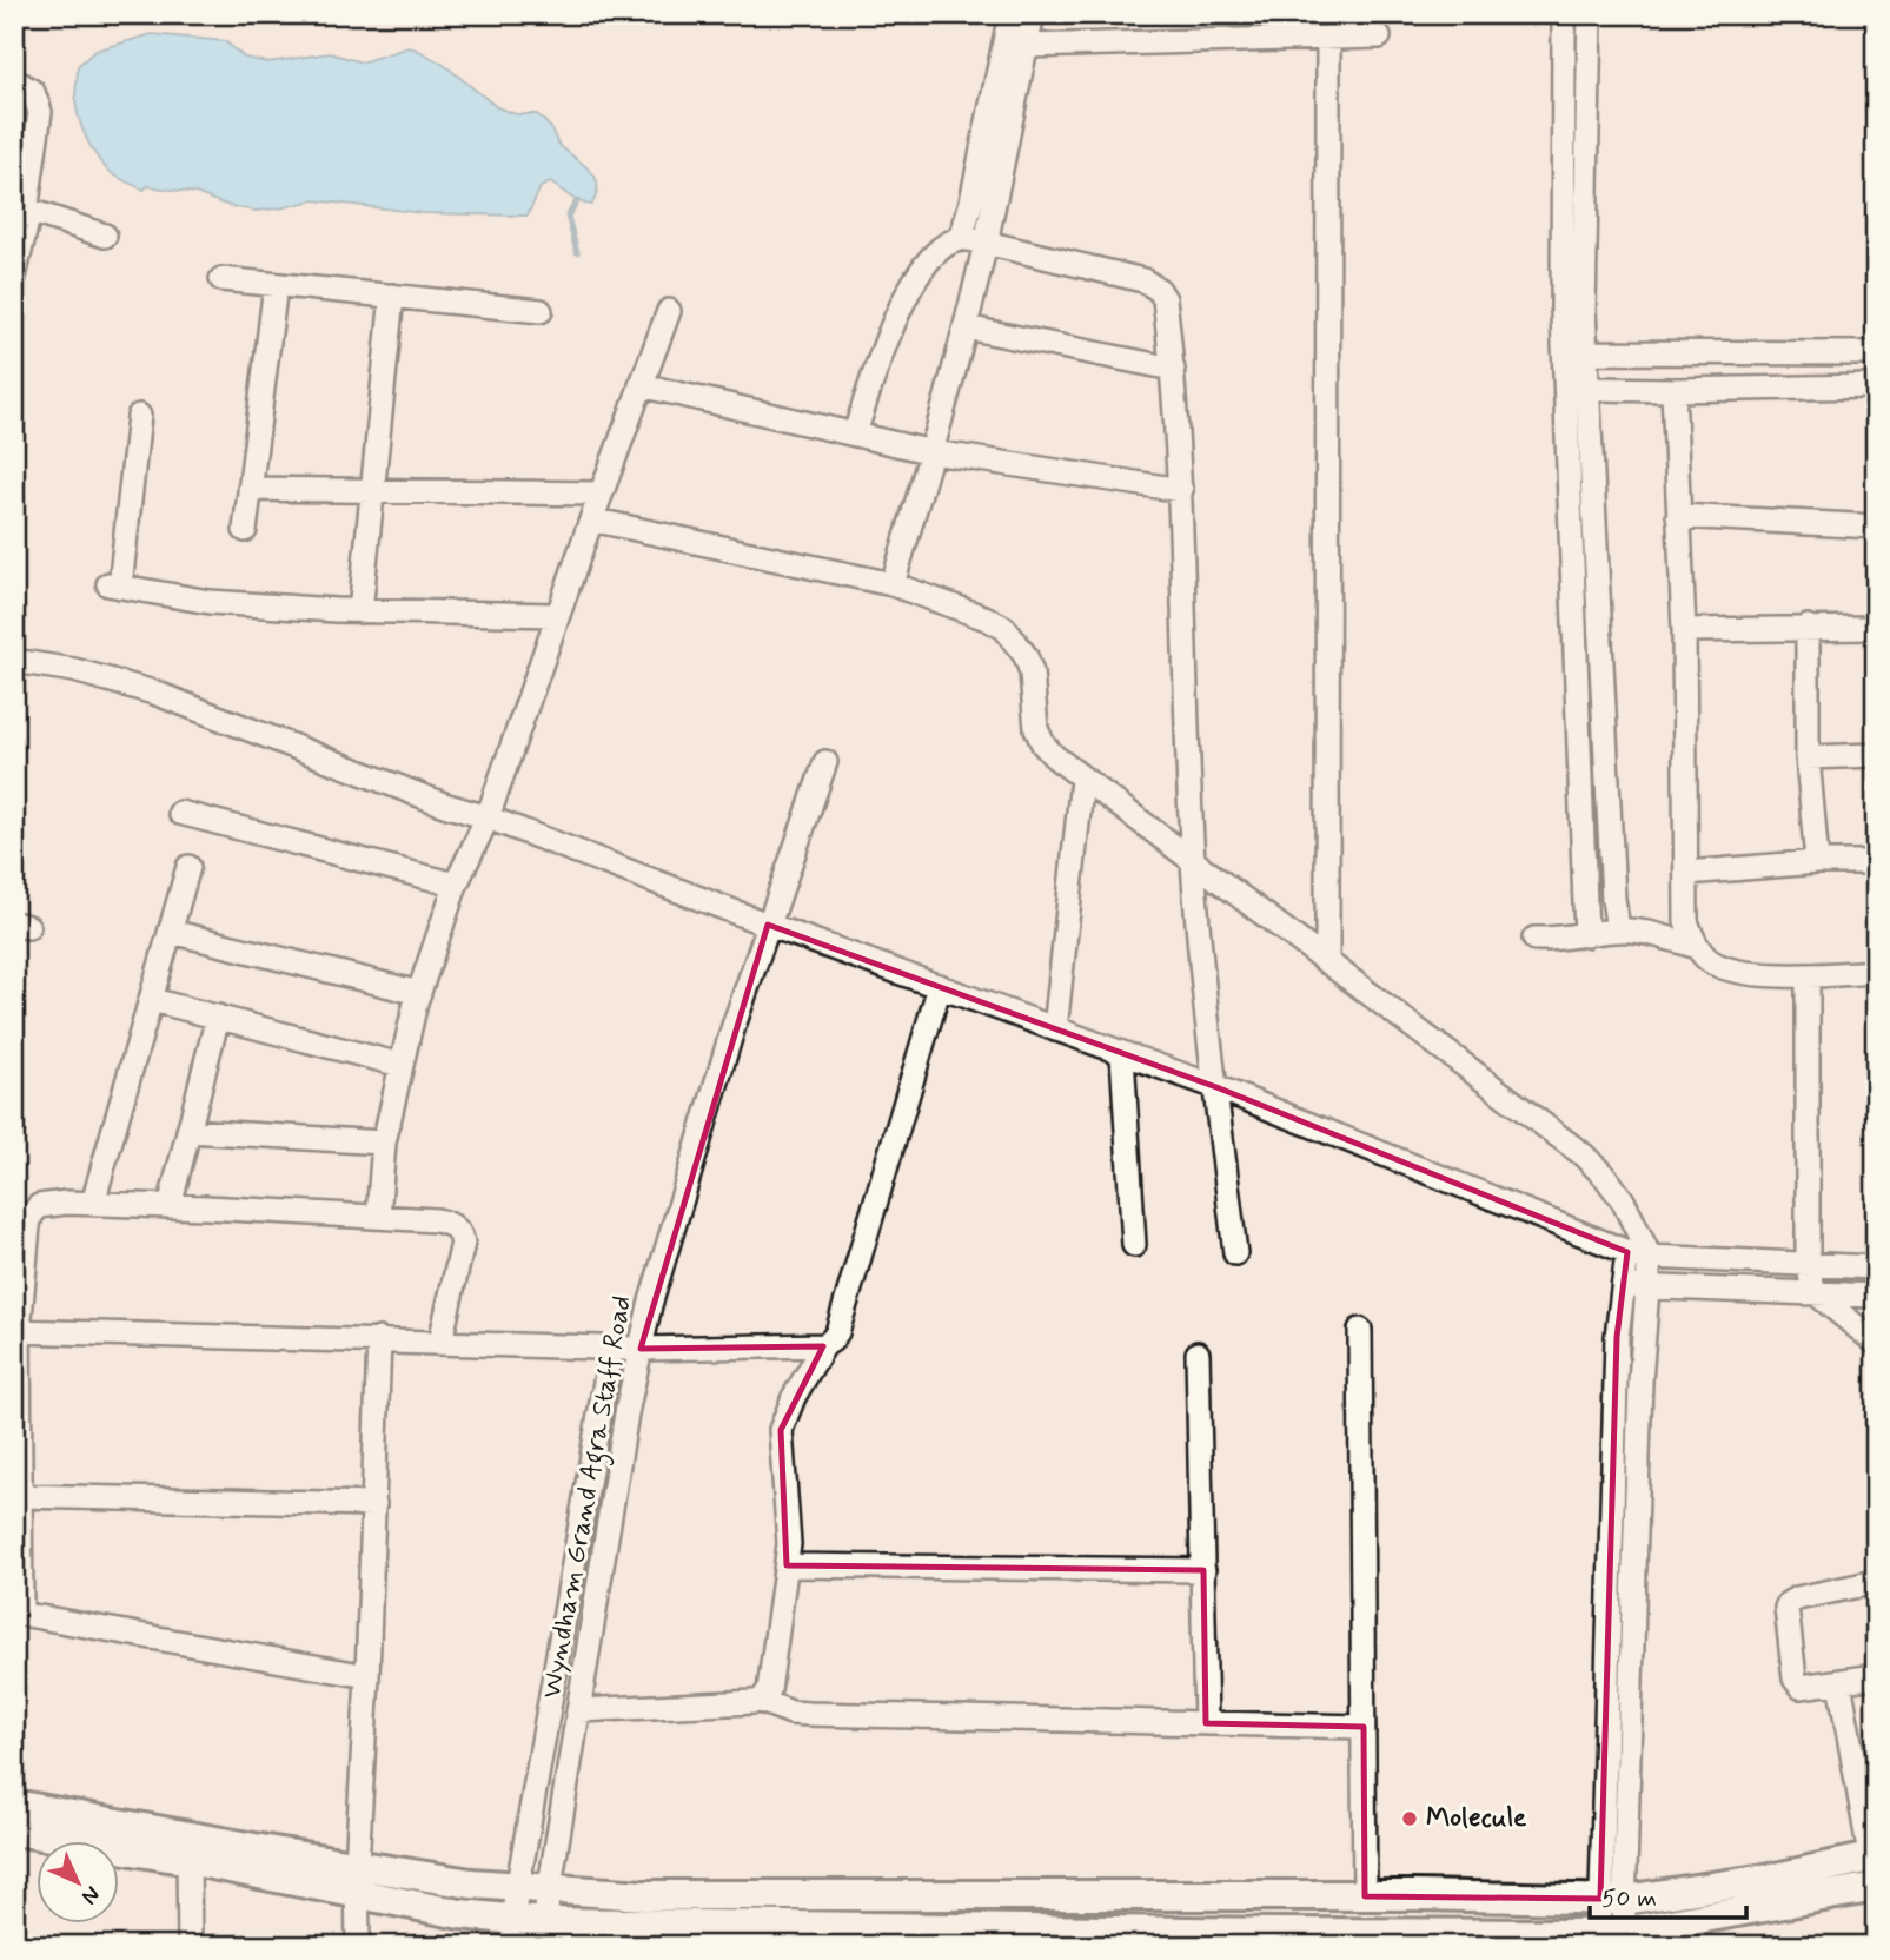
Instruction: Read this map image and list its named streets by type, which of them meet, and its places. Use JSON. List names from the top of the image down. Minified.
{"streets":{"street":["Wyndham Grand Agra Staff Road"]},"places":["Molecule"],"scale_bar":"50 m","north":"bottom right"}
